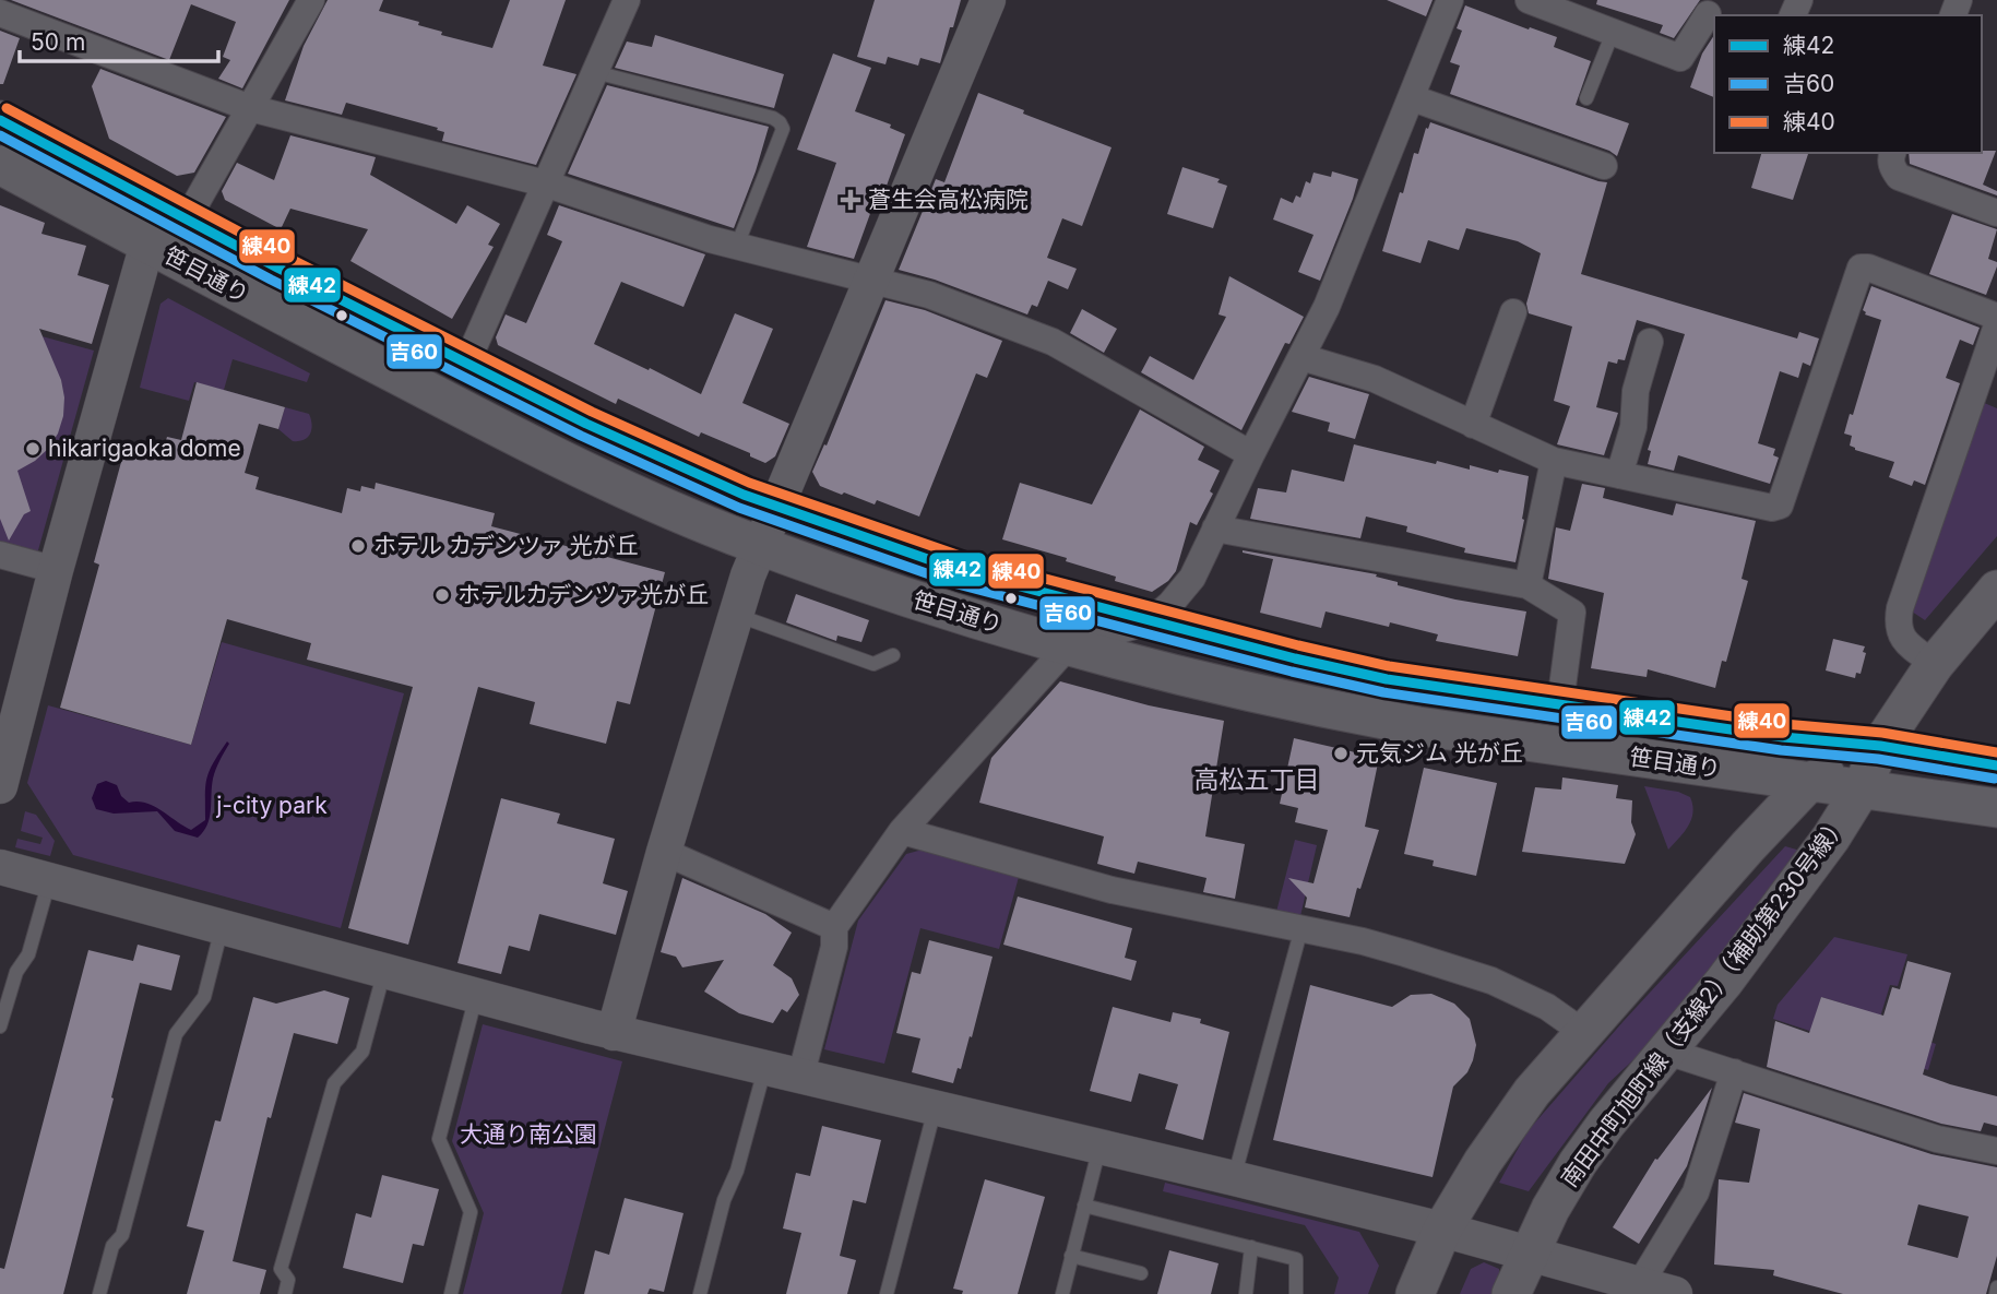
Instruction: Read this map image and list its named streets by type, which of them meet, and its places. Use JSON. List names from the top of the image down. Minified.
{"streets":{"main road":["笹目通り","南田中町旭町線（支線2）（補助第230号線）"]},"crossings":[["笹目通り","南田中町旭町線（支線2）（補助第230号線）"]],"districts":["高松五丁目"],"parks":["j-city park","大通り南公園"],"places":{"health":["蒼生会高松病院"],"other":["hikarigaoka dome","ホテル カデンツァ 光が丘","ホテルカデンツァ光が丘","元気ジム 光が丘"]},"lines":["transit line 練40","transit line 練42","transit line 吉60"],"legend":["練42","吉60","練40"],"scale_bar":"50 m"}
